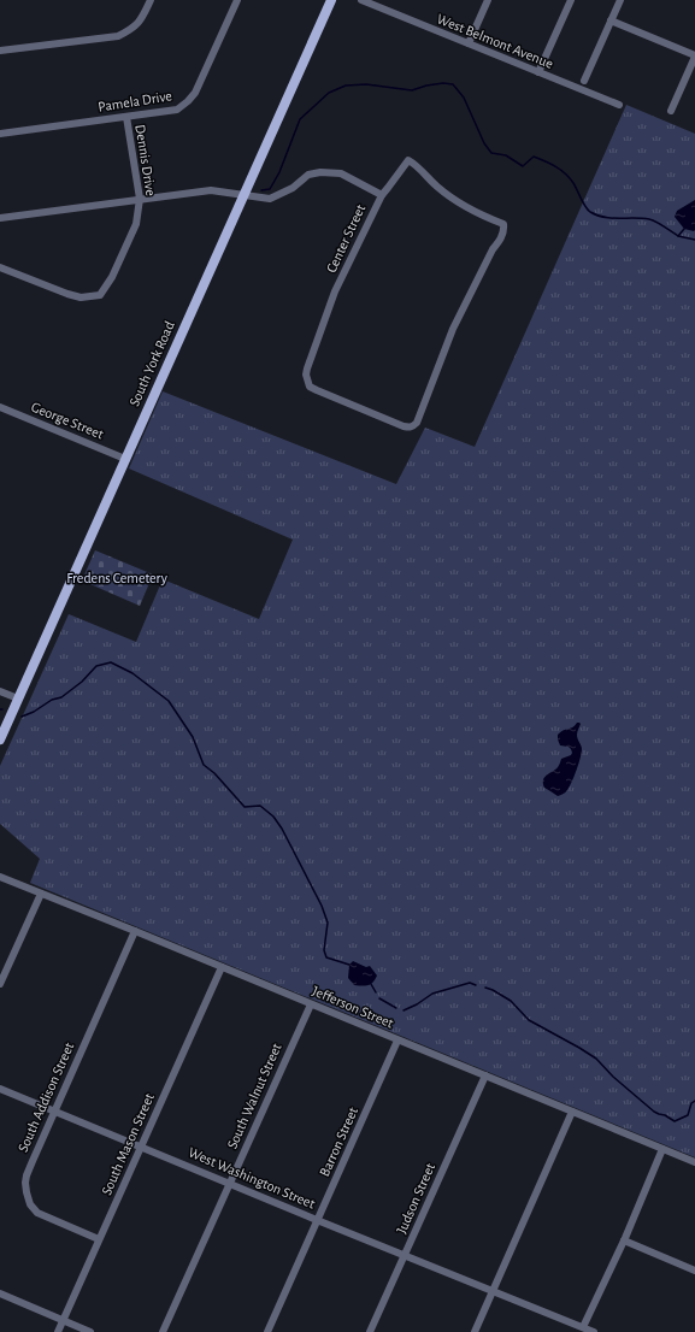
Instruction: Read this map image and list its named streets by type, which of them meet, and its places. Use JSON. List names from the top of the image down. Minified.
{"streets":{"main road":["South York Road"],"street":["West Belmont Avenue","Pamela Drive","Dennis Drive","Center Street","George Street","Jefferson Street","South Walnut Street","South Addison Street","Barron Street","South Mason Street","West Washington Street","Judson Street"]},"crossings":[["Pamela Drive","Dennis Drive"],["South York Road","George Street"],["Jefferson Street","South Walnut Street"],["Jefferson Street","South Addison Street"],["Jefferson Street","Barron Street"],["Jefferson Street","South Mason Street"],["Jefferson Street","Judson Street"],["South Walnut Street","West Washington Street"],["South Addison Street","South Mason Street"],["South Addison Street","West Washington Street"],["Barron Street","West Washington Street"],["South Mason Street","West Washington Street"],["West Washington Street","Judson Street"]],"parks":["Fredens Cemetery"]}
